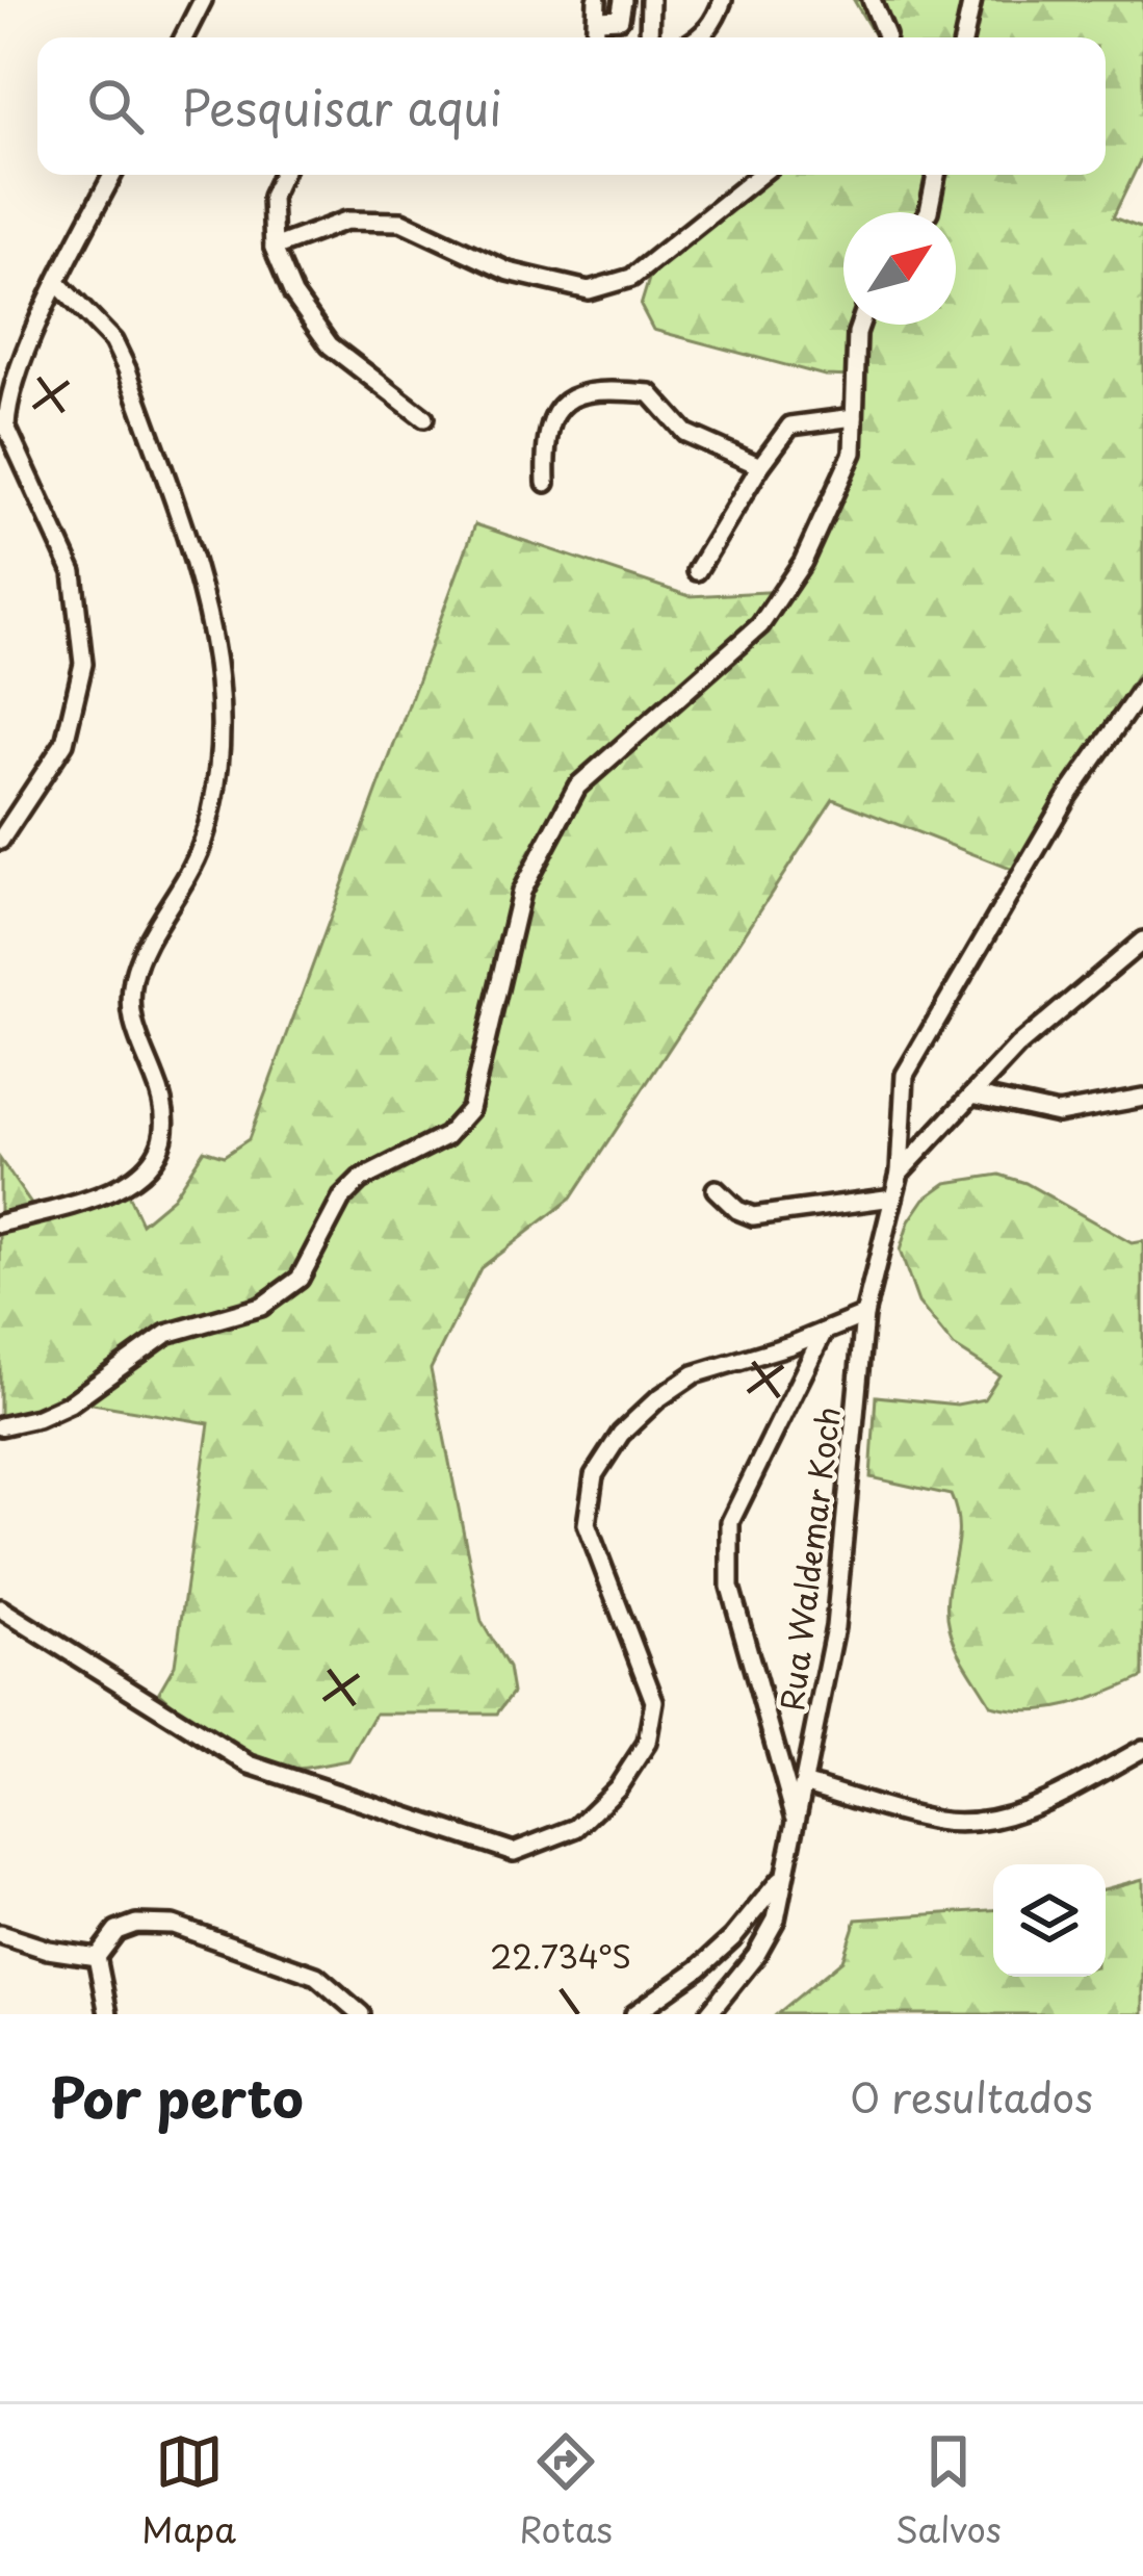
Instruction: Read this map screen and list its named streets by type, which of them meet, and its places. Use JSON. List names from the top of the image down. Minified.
{"streets":{"street":["Rua Waldemar Koch"]},"north":"top right","page":{"search":"Pesquisar aqui","heading":["Por perto","0 resultados"],"nav":["Mapa","Rotas","Salvos"]},"coordinates":["22.734°S"]}
